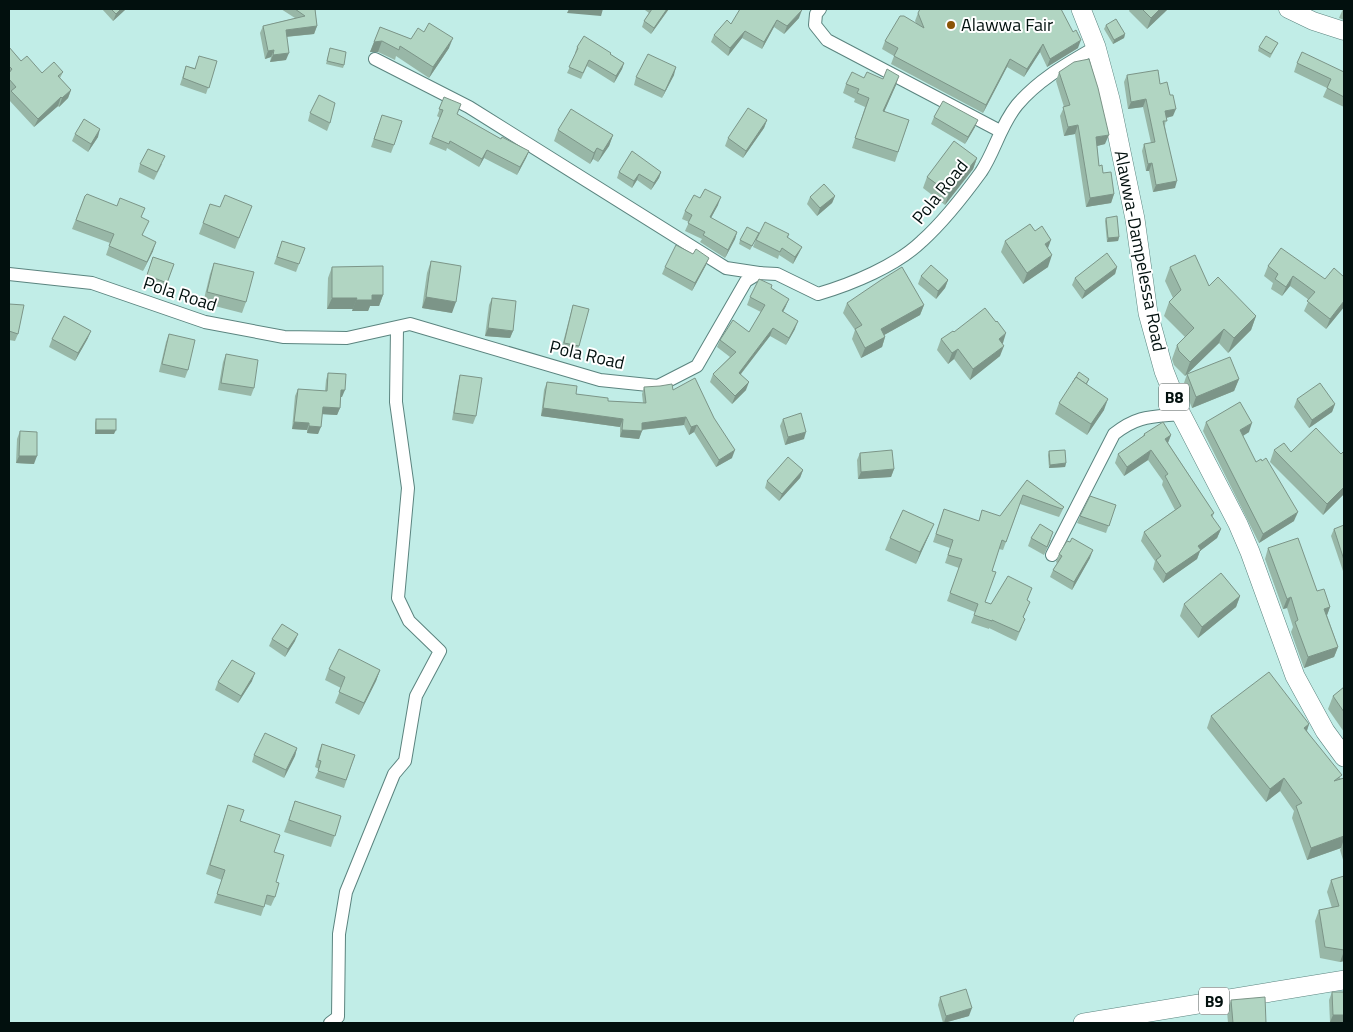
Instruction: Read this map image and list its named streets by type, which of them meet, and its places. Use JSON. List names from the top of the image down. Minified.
{"streets":{"main road":["Alawwa-Dampelessa Road","B8","B9"],"street":["Pola Road"]},"crossings":[["Pola Road","Alawwa-Dampelessa Road"]],"places":["Alawwa Fair"]}
